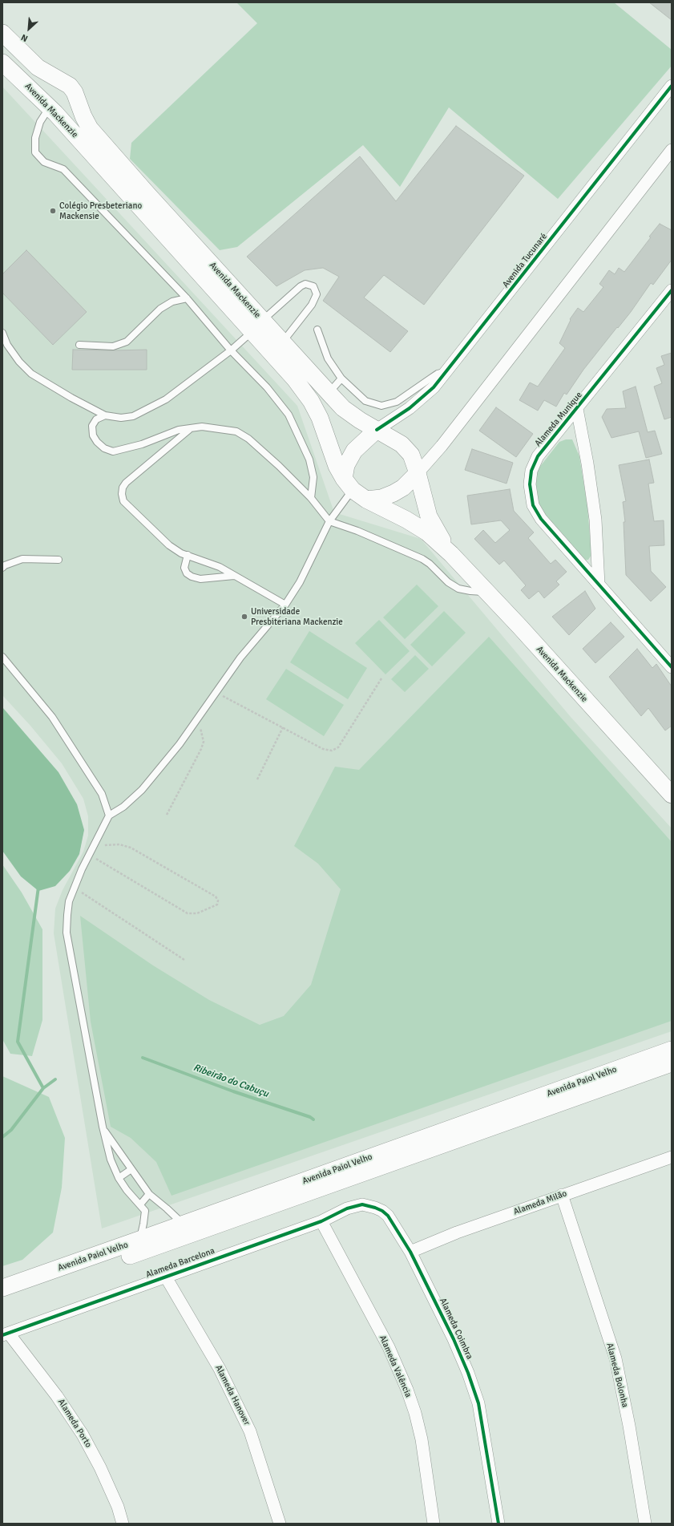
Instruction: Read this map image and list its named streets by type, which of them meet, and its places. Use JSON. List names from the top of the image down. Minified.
{"streets":{"main road":["Avenida Mackenzie","Avenida Paiol Velho"],"street":["Avenida Tucunaré","Alameda Munique","Alameda Milão","Alameda Barcelona","Alameda Coimbra","Alameda Valência","Alameda Bolonha","Alameda Hanover","Alameda Porto"]},"crossings":[["Avenida Mackenzie","Avenida Tucunaré"],["Alameda Milão","Alameda Coimbra"],["Alameda Milão","Alameda Bolonha"],["Alameda Barcelona","Alameda Coimbra"],["Alameda Barcelona","Alameda Valência"],["Alameda Barcelona","Alameda Hanover"],["Alameda Barcelona","Alameda Porto"]],"water":["Ribeirão do Cabuçu"],"places":["Colégio Presbeteriano Mackensie","Universidade Presbiteriana Mackenzie"],"north":"bottom left"}
